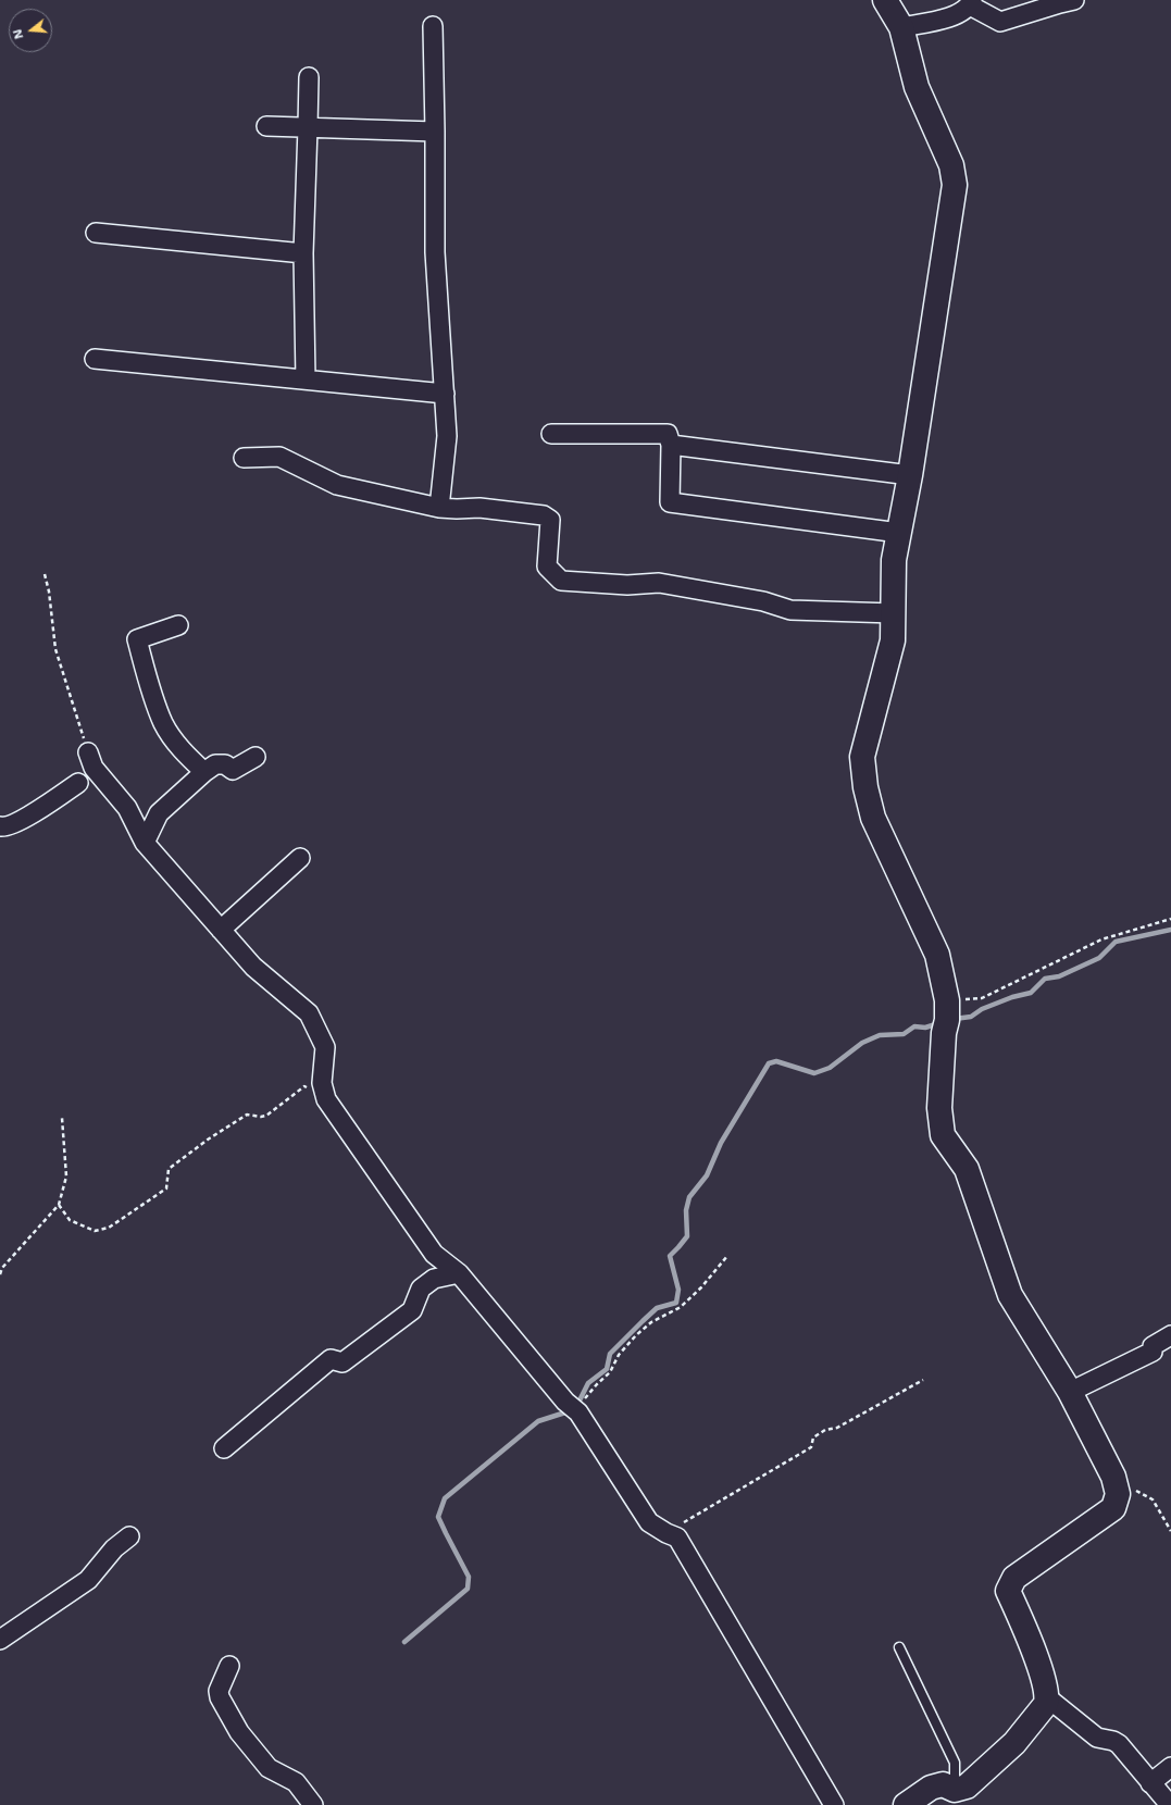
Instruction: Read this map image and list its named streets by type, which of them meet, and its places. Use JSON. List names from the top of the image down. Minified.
{"north":"left"}
